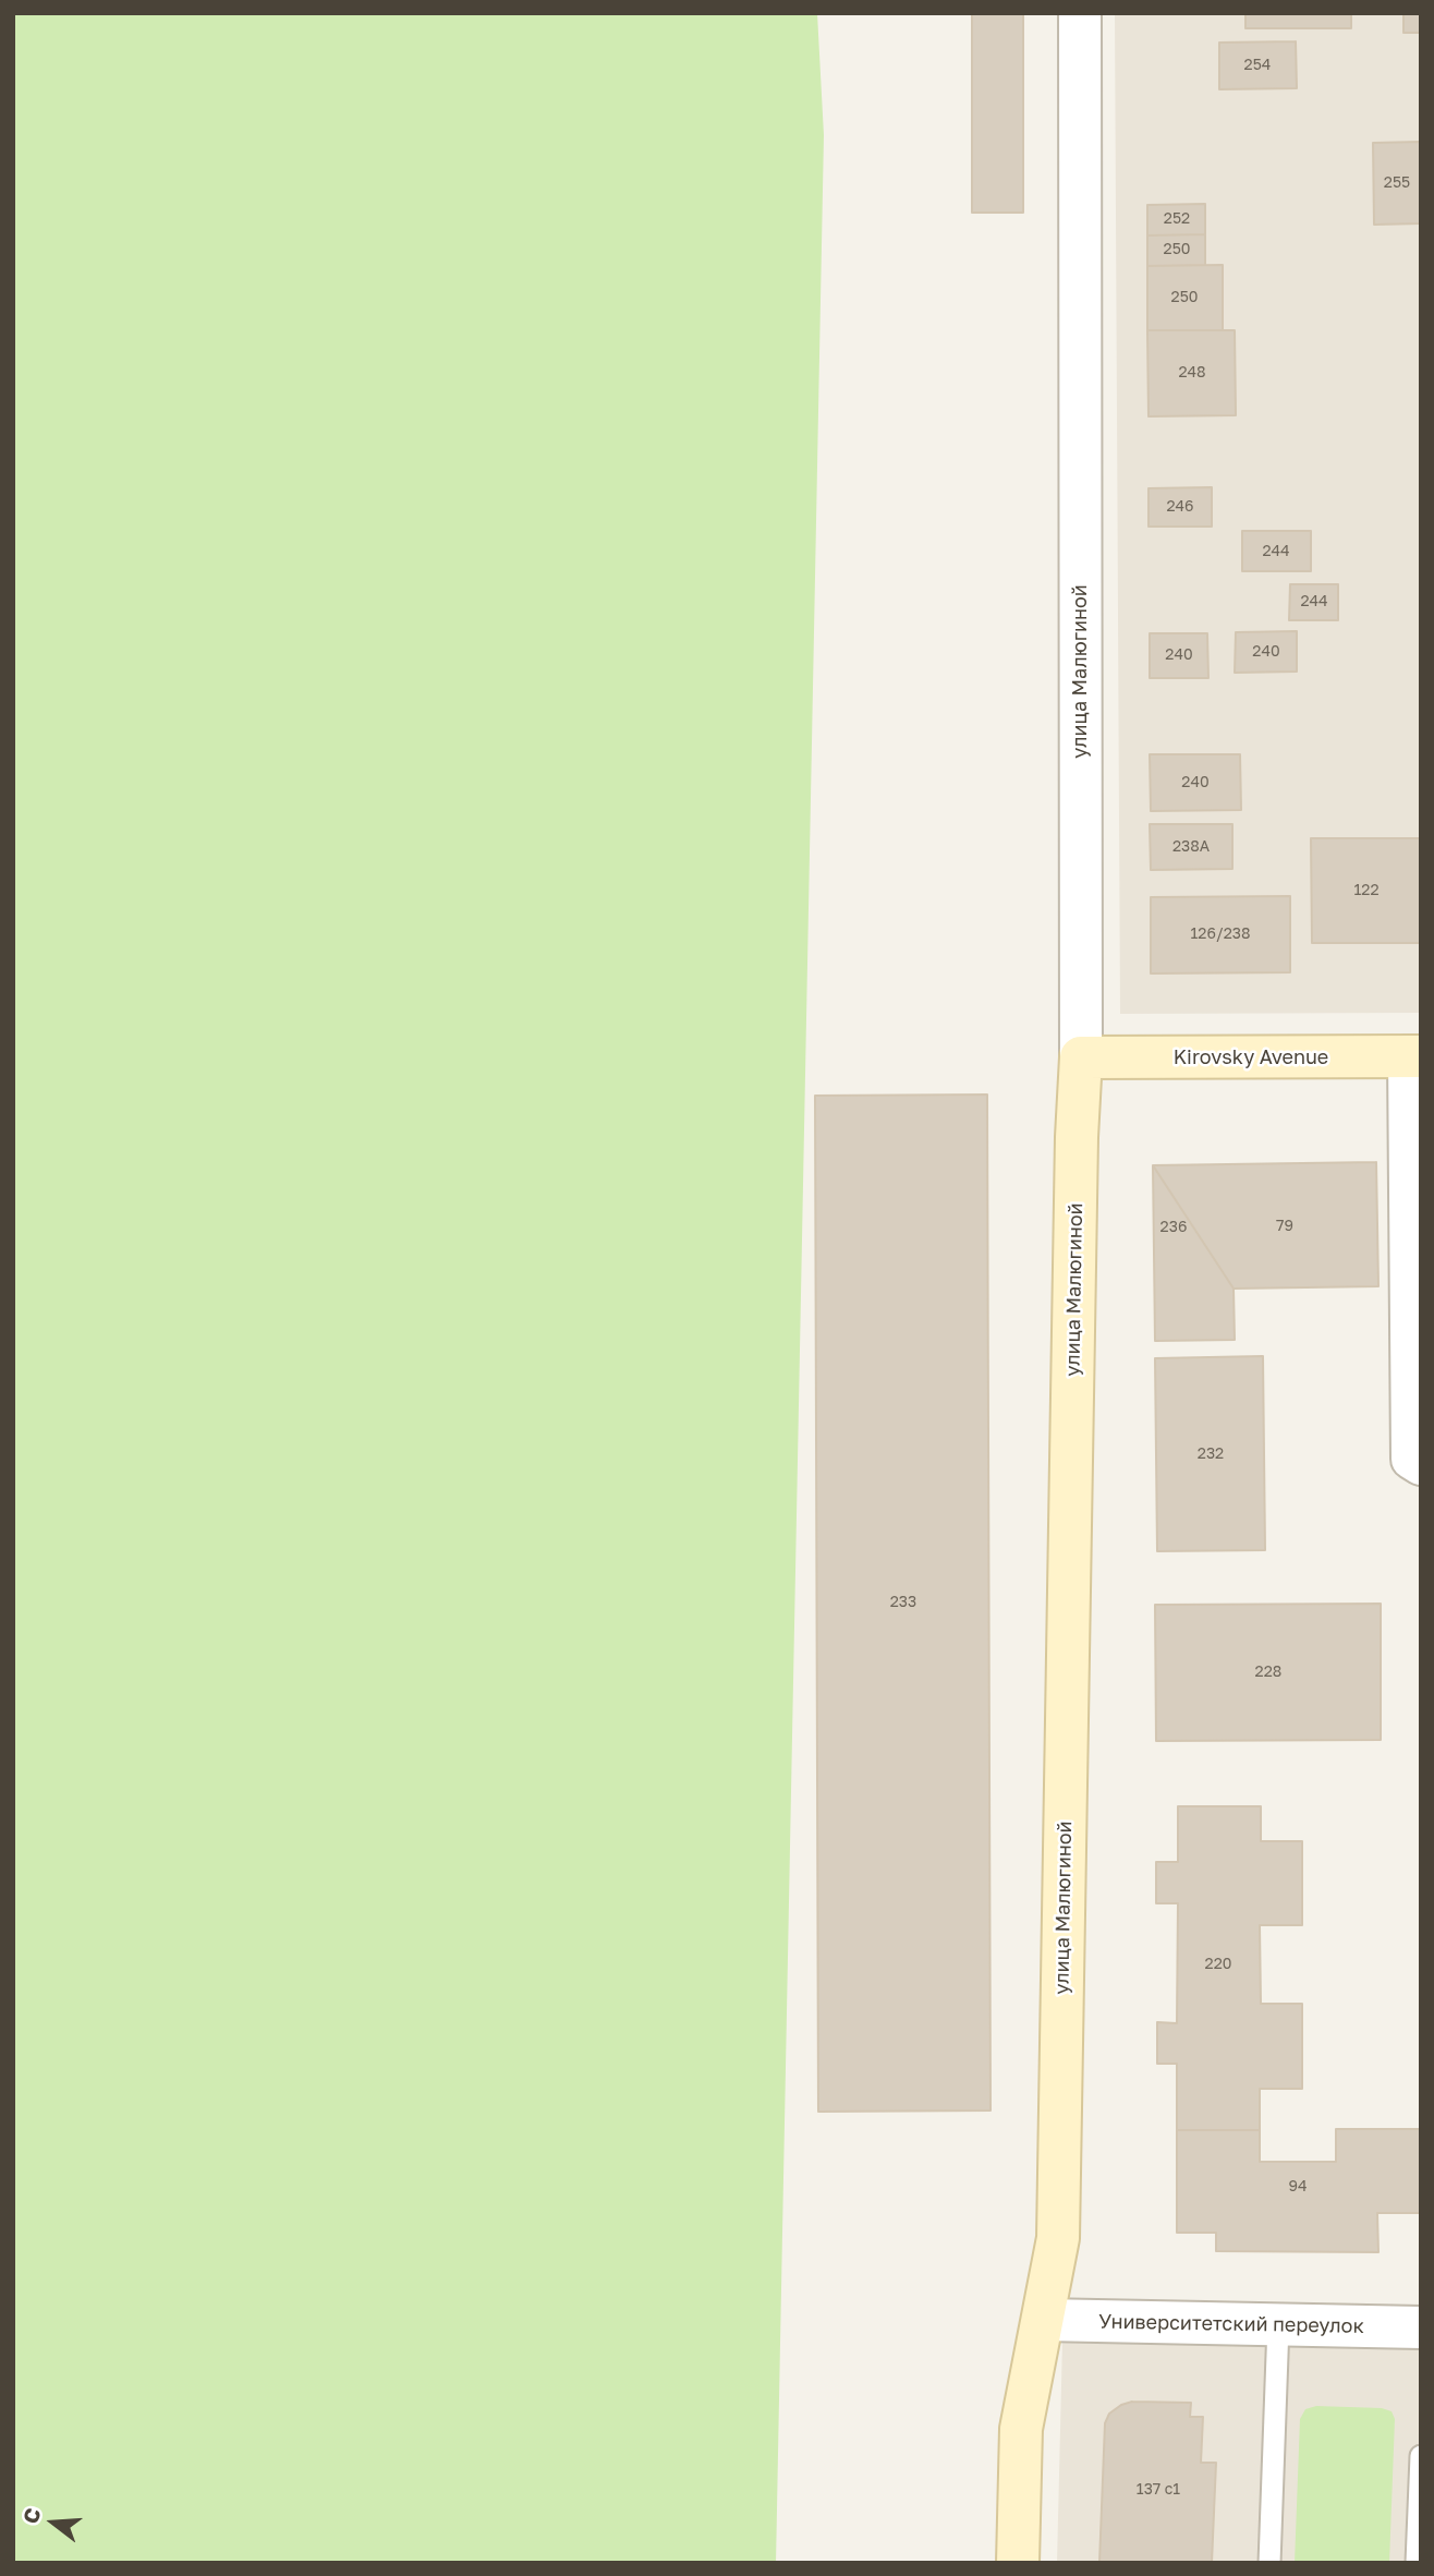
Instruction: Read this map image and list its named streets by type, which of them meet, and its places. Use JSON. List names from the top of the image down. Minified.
{"streets":{"main road":["улица Малюгиной","Kirovsky Avenue"],"street":["Университетский переулок"]},"crossings":[["улица Малюгиной","Kirovsky Avenue"],["улица Малюгиной","Университетский переулок"]],"house_numbers":["254","255","252","250","250","248","246","244","244","240","240","240","238А","122","126/238","79","236","232","233","228","220","94","137 с1"],"north":"left"}
